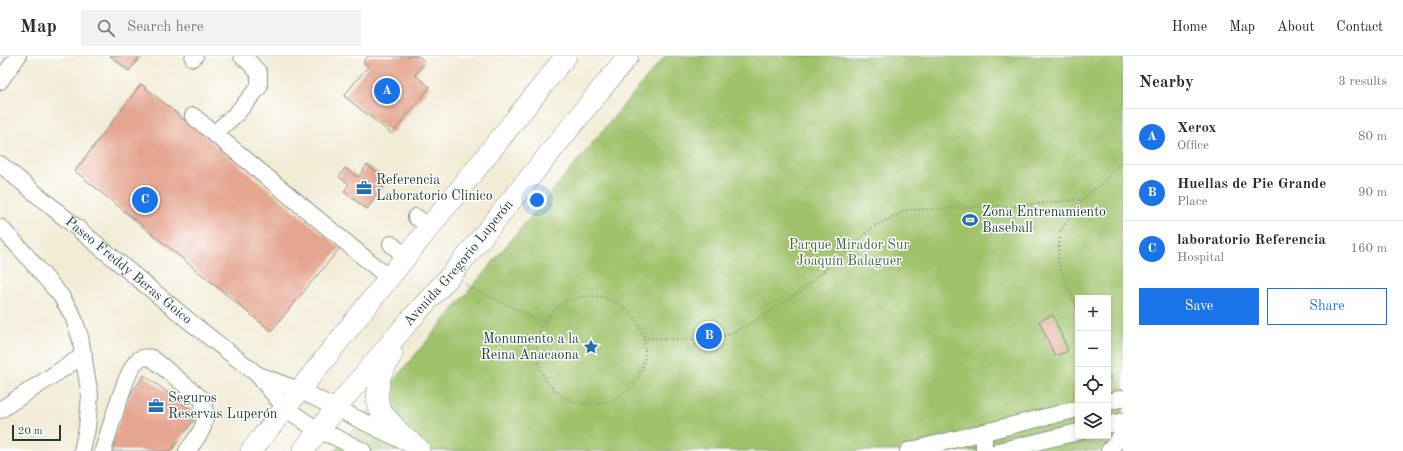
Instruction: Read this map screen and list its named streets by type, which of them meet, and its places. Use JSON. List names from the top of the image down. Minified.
{"streets":{"main road":["Avenida Gregorio Luperón"],"street":["Paseo Freddy Beras Goico"]},"crossings":[["Avenida Gregorio Luperón","Paseo Freddy Beras Goico"]],"parks":["Parque Mirador Sur Joaquín Balaguer"],"places":{"office":["Referencia Laboratorio Clinico","Seguros Reservas Luperón"],"sports":["Zona Entrenamiento Baseball"],"place":["Monumento a la Reina Anacaona"]},"scale_bar":"20 m","page":{"header":"Map","search":"Search here","nav":["Home","Map","About","Contact"],"heading":["Nearby","3 results"],"pins":["A","C","B"],"list":[{"mark":"A","name":"Xerox","note":"Office","value":"80 m"},{"mark":"B","name":"Huellas de Pie Grande","note":"Place","value":"90 m"},{"mark":"C","name":"laboratorio Referencia","note":"Hospital","value":"160 m"}],"buttons":["Save","Share"],"map_buttons":["+","−"],"scale":"20 m"}}
